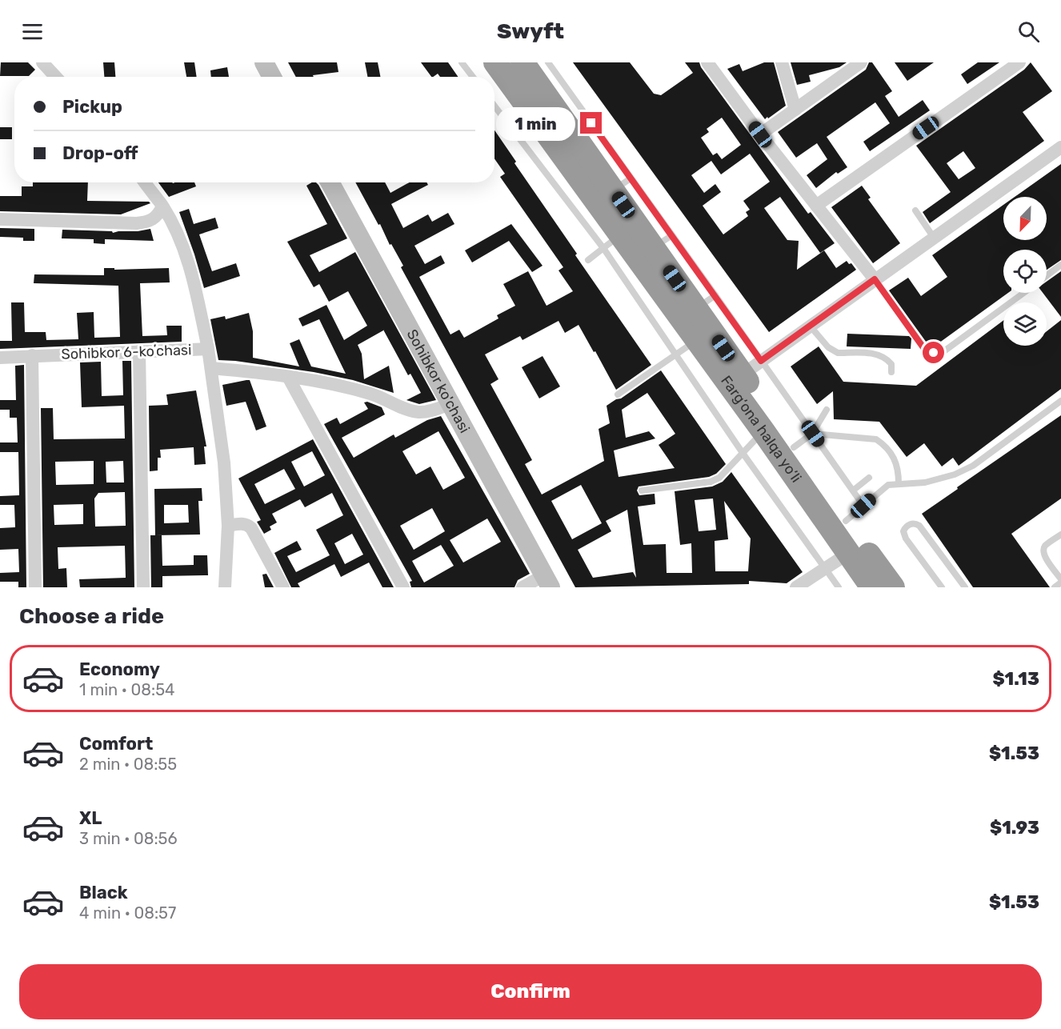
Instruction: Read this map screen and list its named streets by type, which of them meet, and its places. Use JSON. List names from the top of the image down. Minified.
{"streets":{"highway":["Farg‘ona halqa yo‘li"],"street":["Sohibkor 6-koʼchasi","Sohibkor ko'chasi"]},"north":"bottom left","page":{"header":"Swyft","banner":["Pickup","Drop-off"],"bubble":"1 min","heading":"Choose a ride","list":[{"name":"Economy","note":"1 min · 08:54","value":"$1.13"},{"name":"Comfort","note":"2 min · 08:55","value":"$1.53"},{"name":"XL","note":"3 min · 08:56","value":"$1.93"},{"name":"Black","note":"4 min · 08:57","value":"$1.53"}],"buttons":"Confirm"}}
